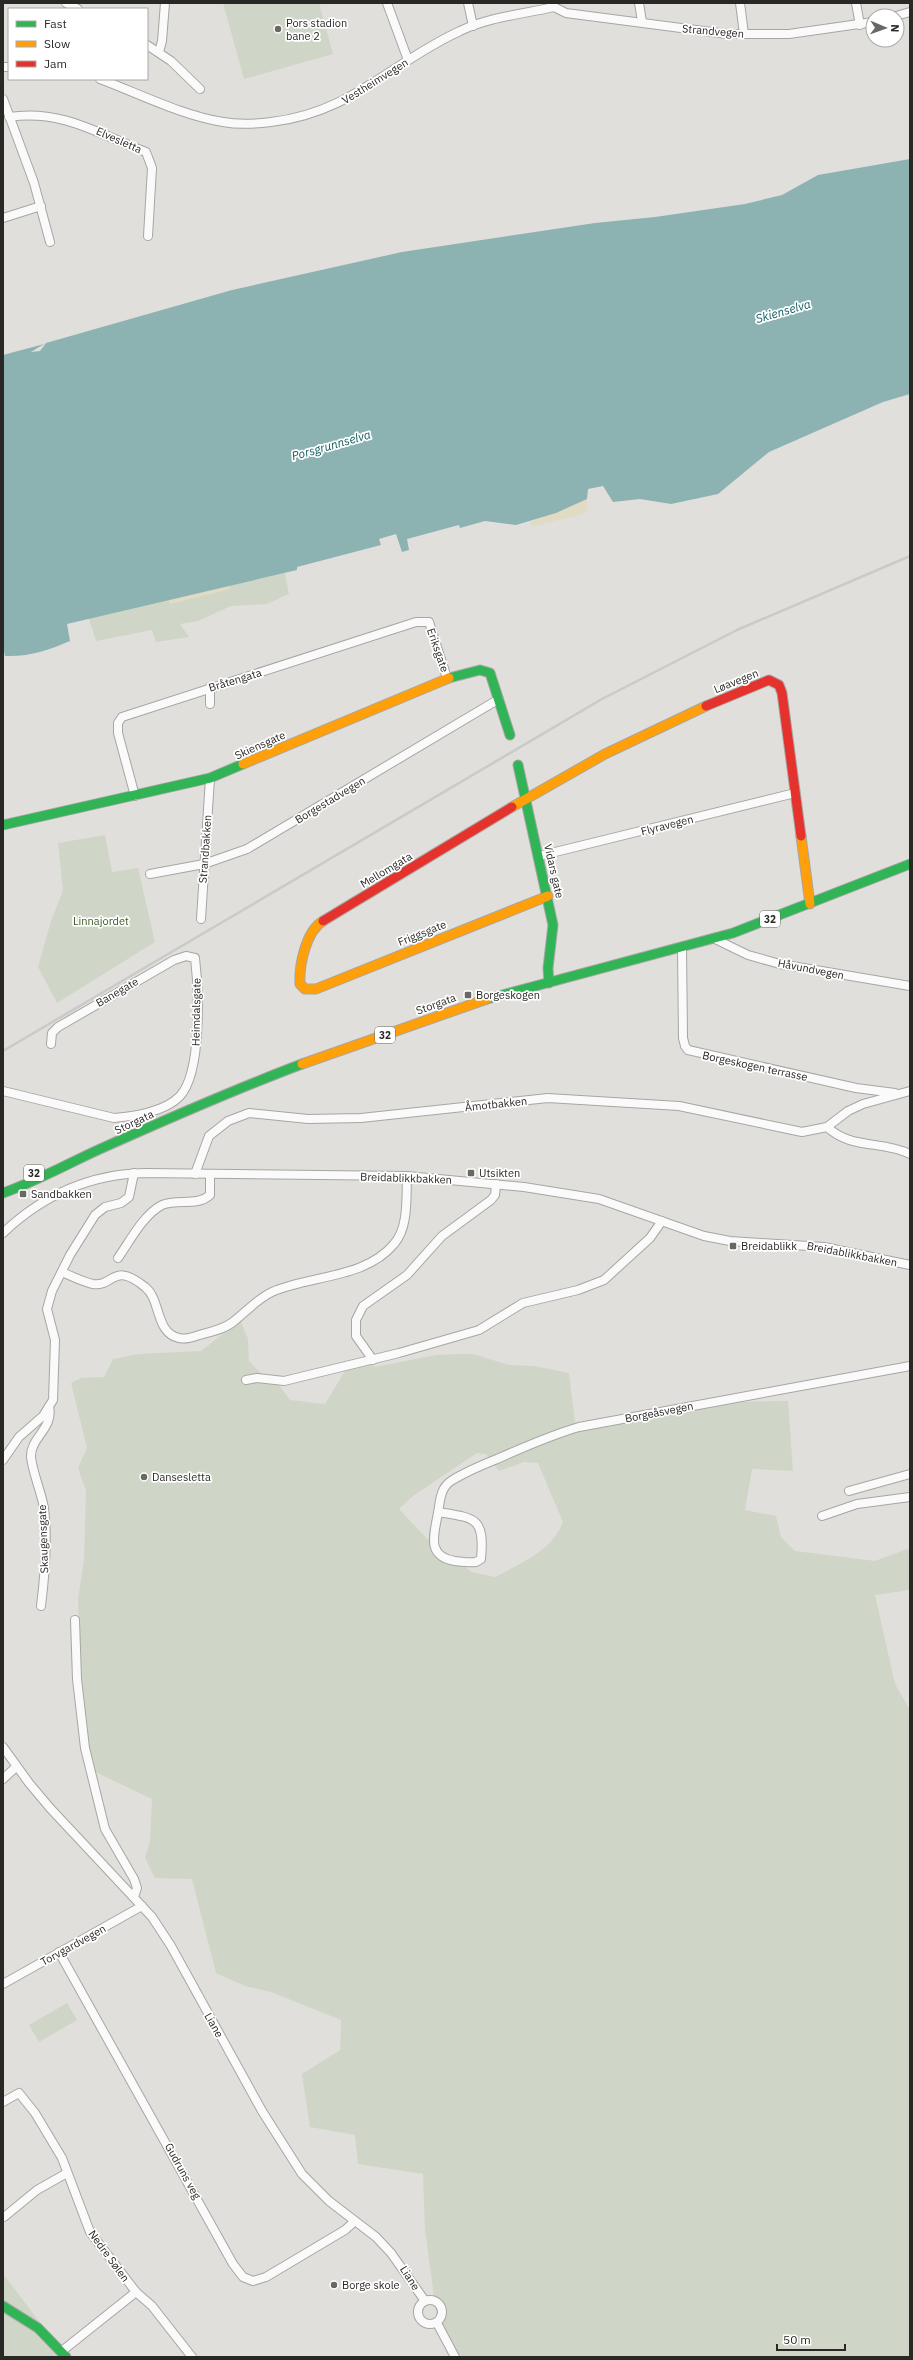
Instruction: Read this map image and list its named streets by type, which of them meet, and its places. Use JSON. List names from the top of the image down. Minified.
{"streets":{"street":["Strandvegen","Vestheimvegen","Elvesletta","Eriksgate","Bråtengata","Løavegen","Skiensgate","Borgestadvegen","Flyravegen","Strandbakken","Mellomgata","Vidars gate","32","Friggsgate","Håvundvegen","Banegate","Storgata","Heimdalsgate","Borgeskogen terrasse","Åmotbakken","Breidablikkbakken","Borgeåsvegen","Skaugensgate","Torvgardvegen","Liane","Gudruns veg","Nedre Sølen"]},"crossings":[["Strandvegen","Vestheimvegen"],["Eriksgate","Bråtengata"],["Eriksgate","Skiensgate"],["Bråtengata","Skiensgate"],["Løavegen","Flyravegen"],["Løavegen","Mellomgata"],["Løavegen","Vidars gate"],["Løavegen","Storgata"],["Skiensgate","Borgestadvegen"],["Skiensgate","Strandbakken"],["Borgestadvegen","Strandbakken"],["Flyravegen","Vidars gate"],["Mellomgata","Vidars gate"],["Mellomgata","Friggsgate"],["Vidars gate","Friggsgate"],["Vidars gate","Storgata"],["Håvundvegen","Storgata"],["Banegate","Heimdalsgate"],["Storgata","Heimdalsgate"],["Storgata","Borgeskogen terrasse"],["Borgeskogen terrasse","Åmotbakken"],["Åmotbakken","Breidablikkbakken"],["Breidablikkbakken","Skaugensgate"],["Torvgardvegen","Liane"],["Torvgardvegen","Gudruns veg"],["Liane","Gudruns veg"]],"water":["Skienselva","Porsgrunnselva"],"parks":["Linnajordet"],"places":{"other":["Pors stadion bane 2","Dansesletta","Borge skole"],"transit":["Borgeskogen","Utsikten","Sandbakken","Breidablikk"]},"legend":["Fast","Slow","Jam"],"scale_bar":"50 m","north":"right"}
